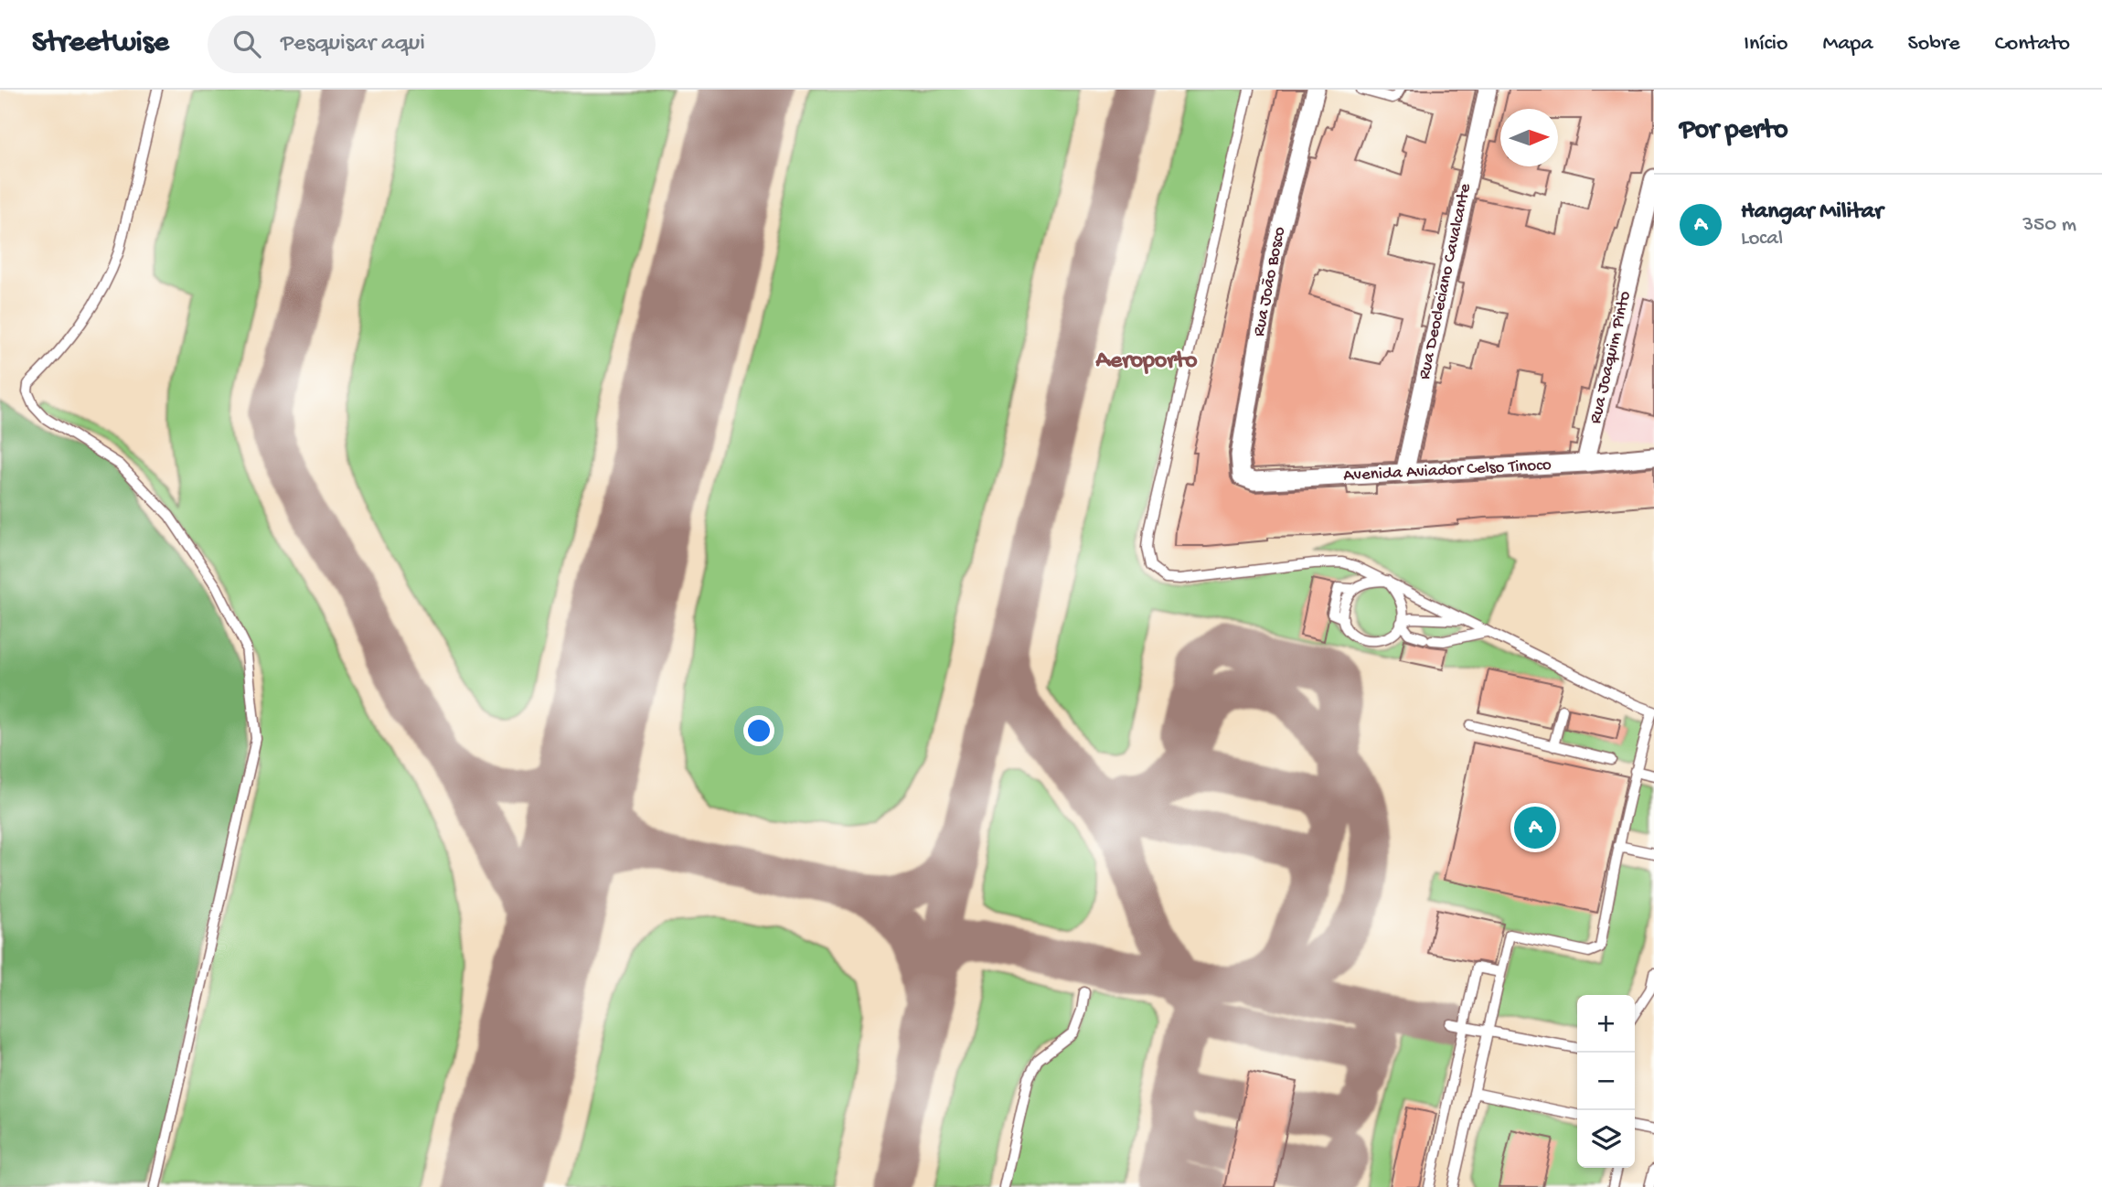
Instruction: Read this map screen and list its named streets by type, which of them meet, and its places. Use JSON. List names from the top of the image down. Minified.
{"streets":{"street":["Rua João Bosco","Rua Deocleciano Cavalcante","Rua Joaquim Pinto","Avenida Aviador Celso Tinoco"]},"crossings":[["Rua João Bosco","Avenida Aviador Celso Tinoco"],["Rua Deocleciano Cavalcante","Avenida Aviador Celso Tinoco"],["Rua Joaquim Pinto","Avenida Aviador Celso Tinoco"]],"districts":["Aeroporto"],"north":"right","page":{"header":"Streetwise","search":"Pesquisar aqui","nav":["Início","Mapa","Sobre","Contato"],"heading":"Por perto","list":[{"mark":"A","name":"Hangar Militar","note":"Local","value":"350 m"}],"pins":"A","map_buttons":["+","−"]}}
